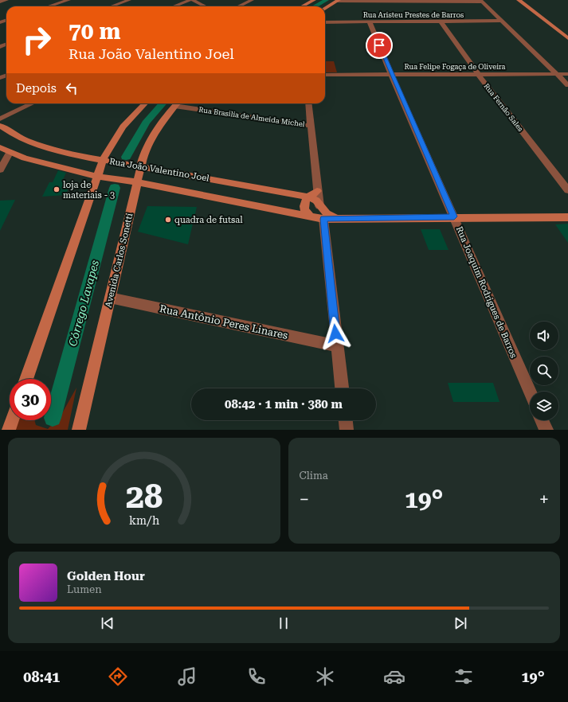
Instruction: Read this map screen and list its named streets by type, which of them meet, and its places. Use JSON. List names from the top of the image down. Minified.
{"streets":{"street":["Rua Aristeu Prestes de Barros","Rua Felipe Fogaça de Oliveira","Rua Fernão Sales","Rua Brasilia de Almeida Michel","Rua João Valentino Joel","Avenida Carlos Sonetti","Rua Joaquim Rodrigues de Barros","Rua Antônio Peres Linares"]},"crossings":[["Rua Aristeu Prestes de Barros","Rua Fernão Sales"],["Rua Aristeu Prestes de Barros","Rua Joaquim Rodrigues de Barros"],["Rua Felipe Fogaça de Oliveira","Rua Fernão Sales"],["Rua Felipe Fogaça de Oliveira","Rua Joaquim Rodrigues de Barros"],["Rua João Valentino Joel","Avenida Carlos Sonetti"],["Rua João Valentino Joel","Rua Joaquim Rodrigues de Barros"],["Avenida Carlos Sonetti","Rua Antônio Peres Linares"]],"water":["Córrego Lavapes"],"places":["loja de materiais - 3","quadra de futsal"],"page":{"turn":["70 m","Rua João Valentino Joel"],"then":"Depois","limit":"30","trip":"08:42 · 1 min · 380 m","tile":"Clima","heat":["−","19°","+"],"song":["Golden Hour","Lumen"],"tabs":["08:41","19°"],"gauge":["28","km/h"]}}
